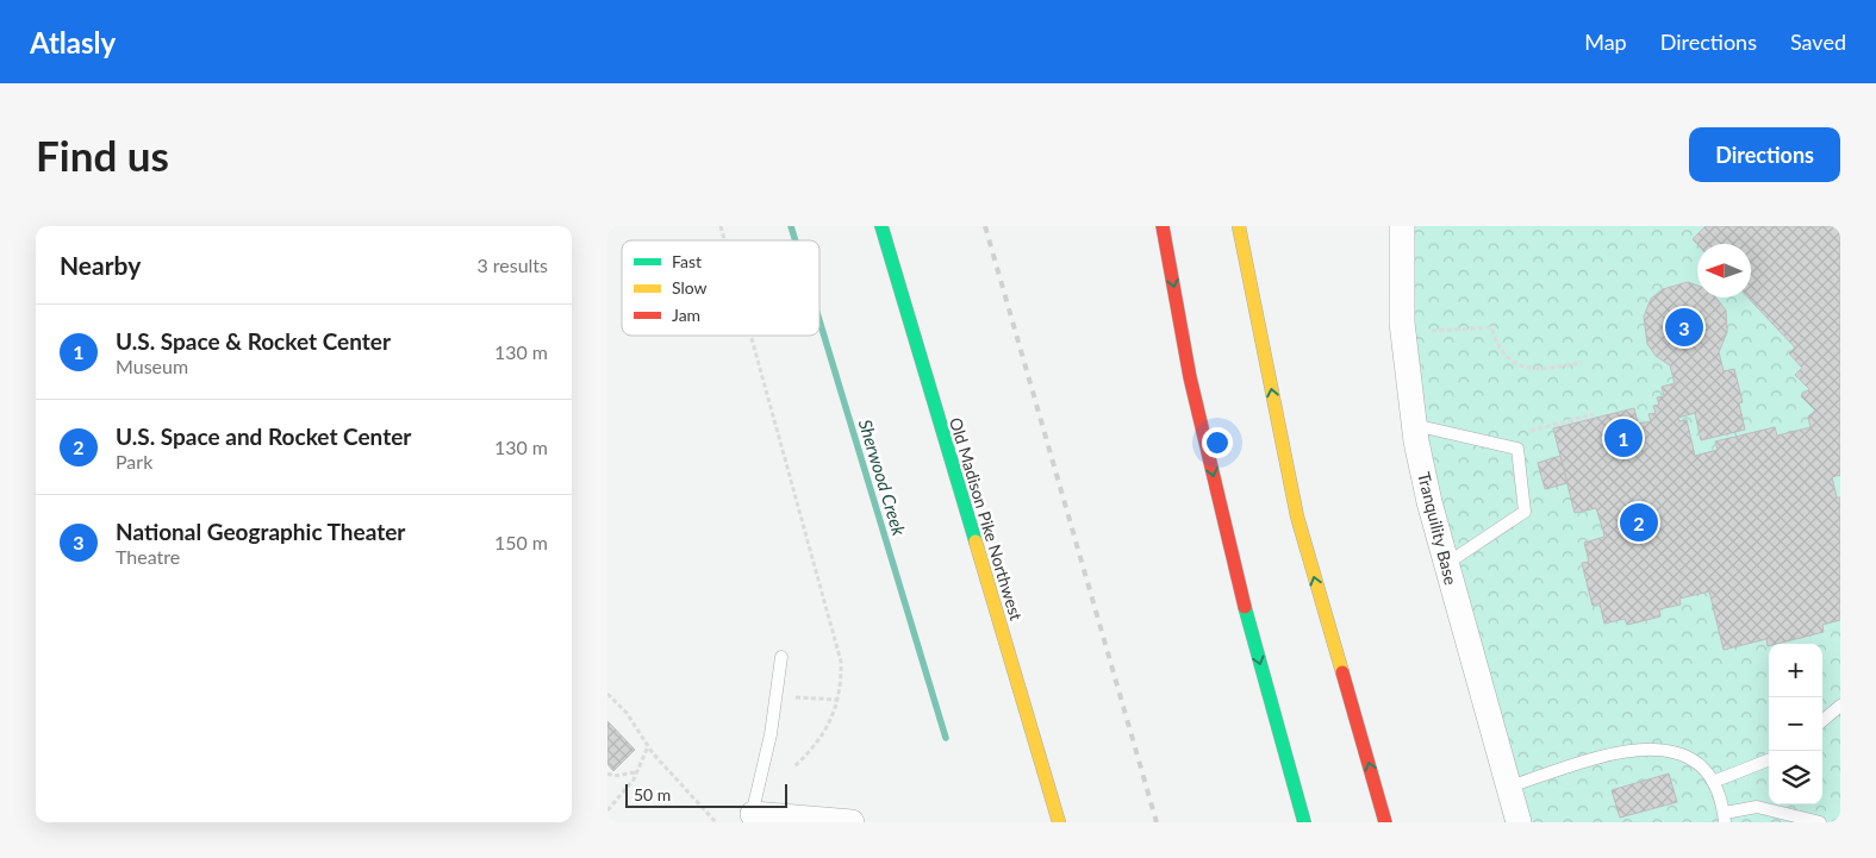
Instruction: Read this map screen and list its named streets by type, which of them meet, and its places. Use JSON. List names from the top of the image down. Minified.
{"streets":{"main road":["Old Madison Pike Northwest"],"street":["Tranquility Base"]},"water":["Sherwood Creek"],"legend":["Fast","Slow","Jam"],"scale_bar":"50 m","north":"left","page":{"header":"Atlasly","nav":["Map","Directions","Saved"],"buttons":"Directions","title":"Find us","heading":["Nearby","3 results"],"list":[{"mark":"1","name":"U.S. Space & Rocket Center","note":"Museum","value":"130 m"},{"mark":"2","name":"U.S. Space and Rocket Center","note":"Park","value":"130 m"},{"mark":"3","name":"National Geographic Theater","note":"Theatre","value":"150 m"}],"pins":["3","1","2"],"map_buttons":["+","−"],"scale":"50 m"}}
